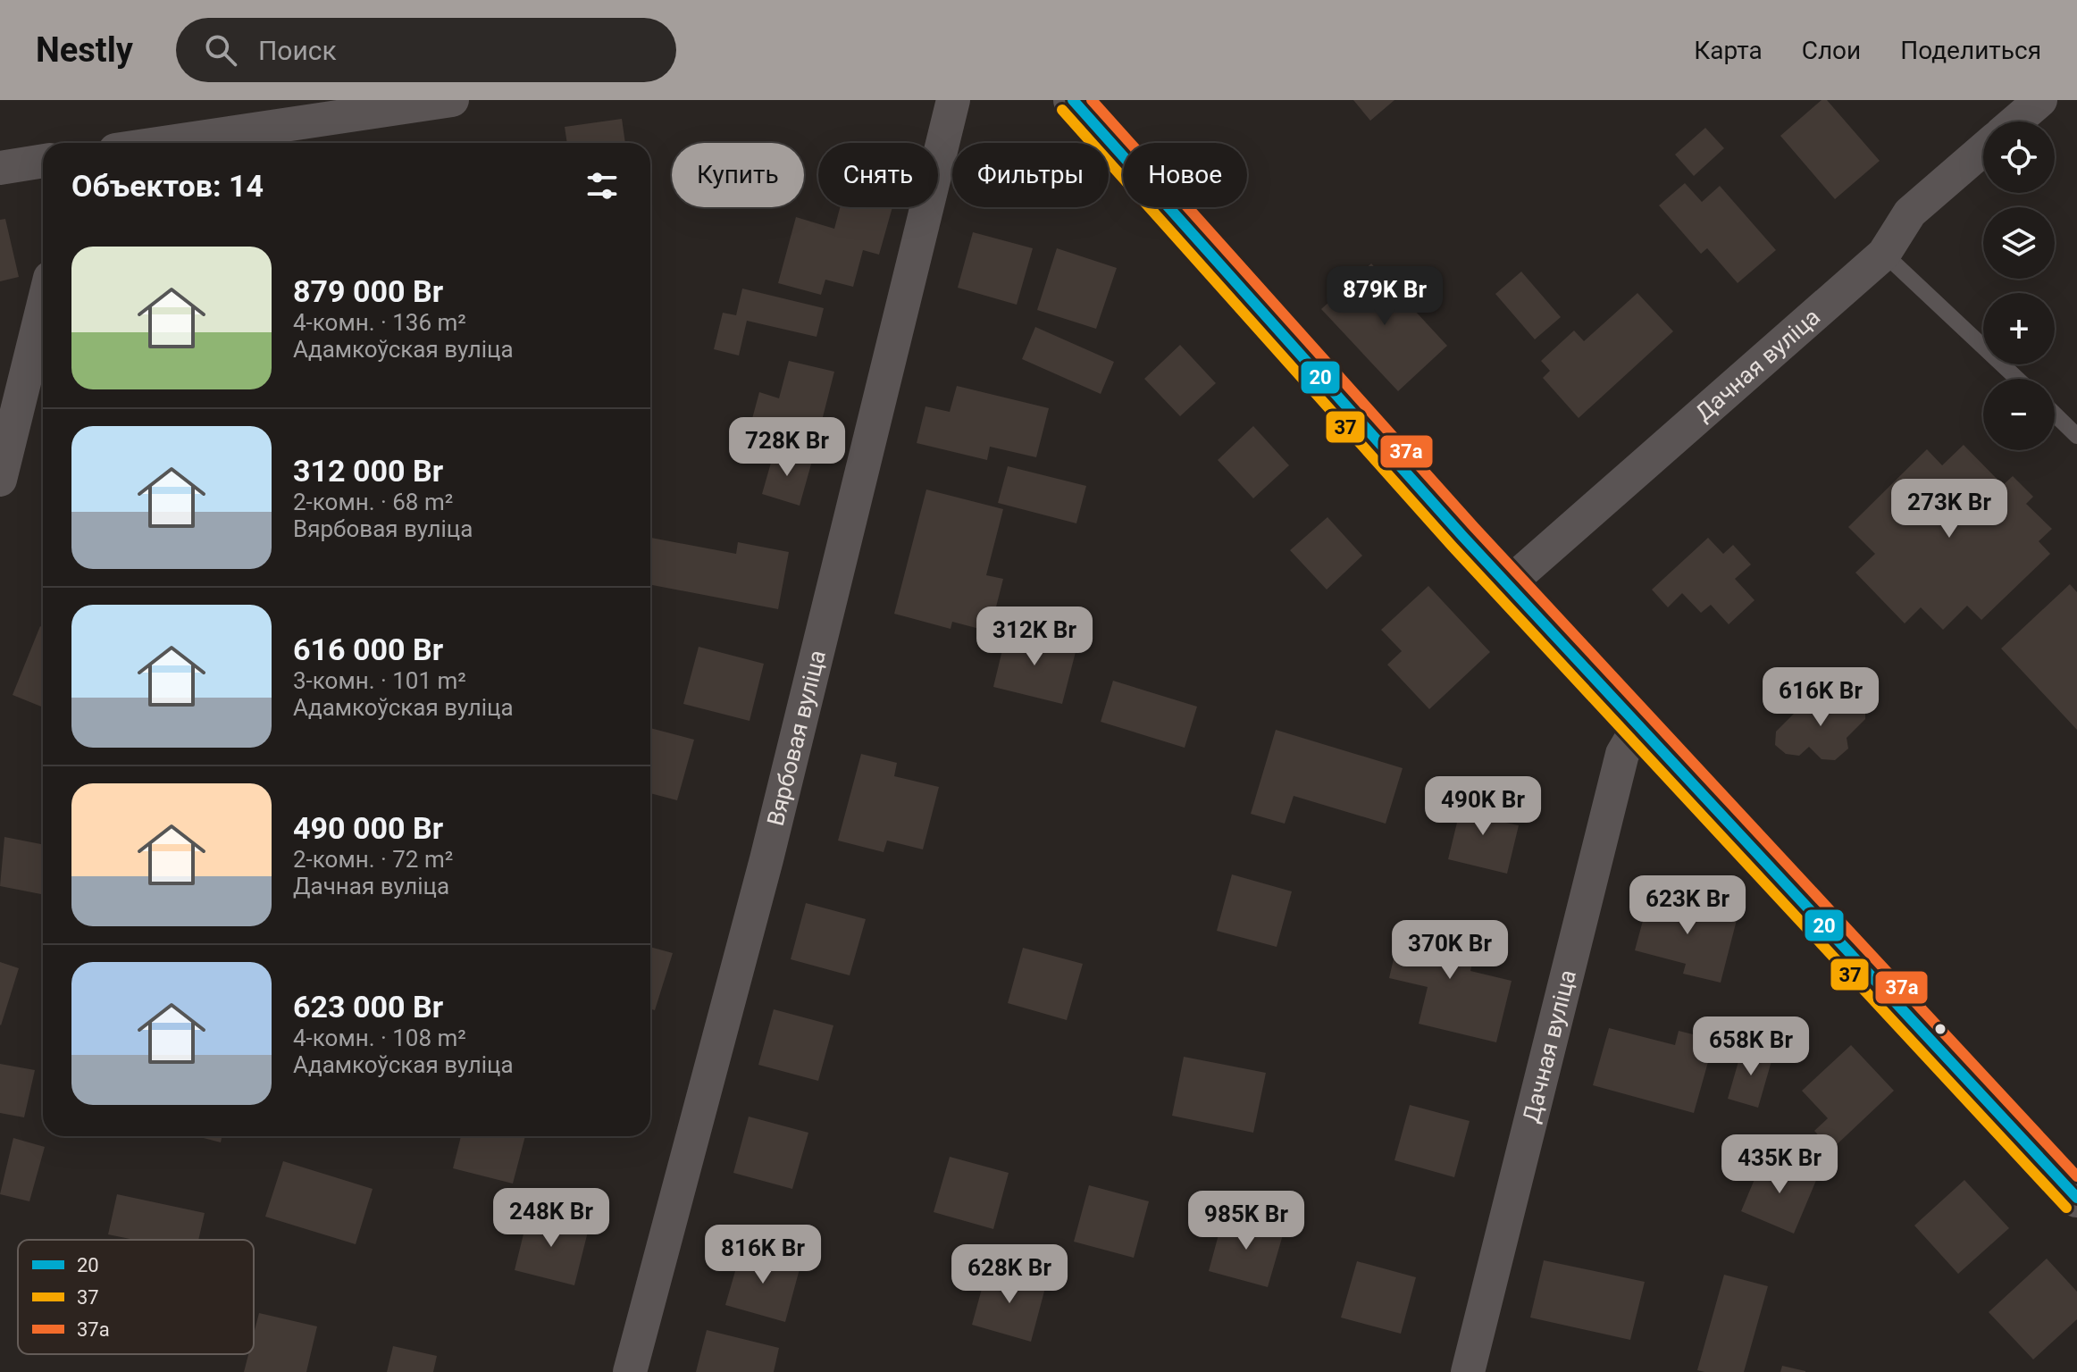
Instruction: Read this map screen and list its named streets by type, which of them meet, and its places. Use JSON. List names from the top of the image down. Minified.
{"streets":{"street":["Дачная вуліца","Вярбовая вуліца"]},"lines":["transit line 20","transit line 37а","transit line 37"],"legend":["20","37","37а"],"page":{"header":"Nestly","search":"Поиск","nav":["Карта","Слои","Поделиться"],"map_buttons":["+","−"],"chip":["Купить","Снять","Фильтры","Новое"],"heading":"Объектов: 14","list":[{"name":"879 000 Br","note":"4-комн. · 136 m² · Адамкоўская вуліца"},{"name":"312 000 Br","note":"2-комн. · 68 m² · Вярбовая вуліца"},{"name":"616 000 Br","note":"3-комн. · 101 m² · Адамкоўская вуліца"},{"name":"490 000 Br","note":"2-комн. · 72 m² · Дачная вуліца"},{"name":"623 000 Br","note":"4-комн. · 108 m² · Адамкоўская вуліца"}],"price":["879K Br","728K Br","273K Br","312K Br","616K Br","490K Br","623K Br","370K Br","658K Br","435K Br","248K Br","985K Br","816K Br","628K Br"]}}
